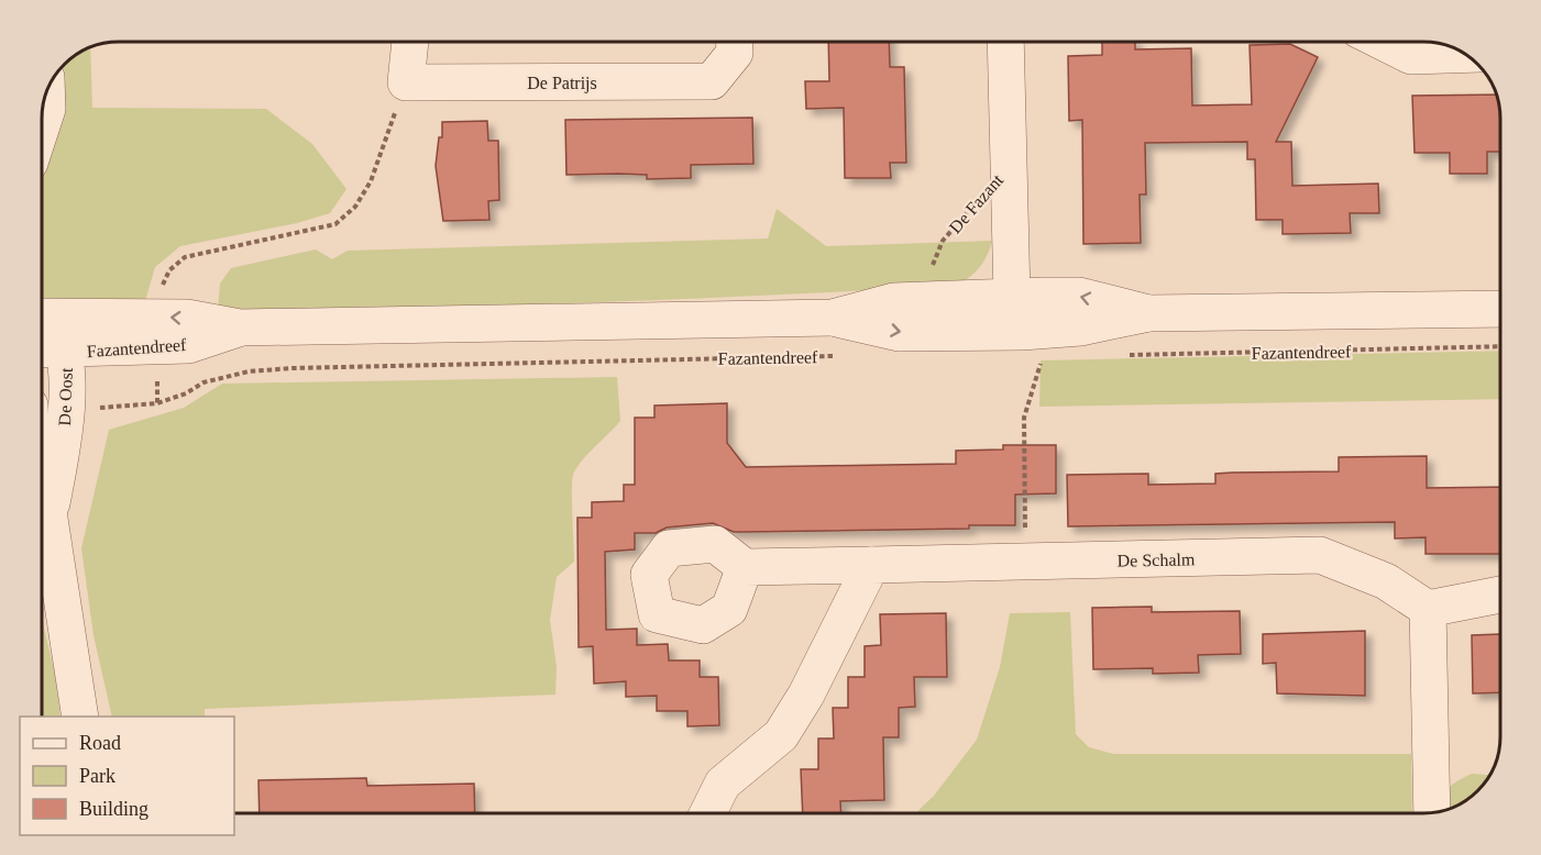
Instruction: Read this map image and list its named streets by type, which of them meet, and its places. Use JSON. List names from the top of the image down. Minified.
{"streets":{"street":["De Patrijs","De Fazant","Fazantendreef","De Oost","De Schalm"]},"crossings":[["De Fazant","Fazantendreef"],["Fazantendreef","De Oost"]],"legend":["Road","Park","Building"]}
